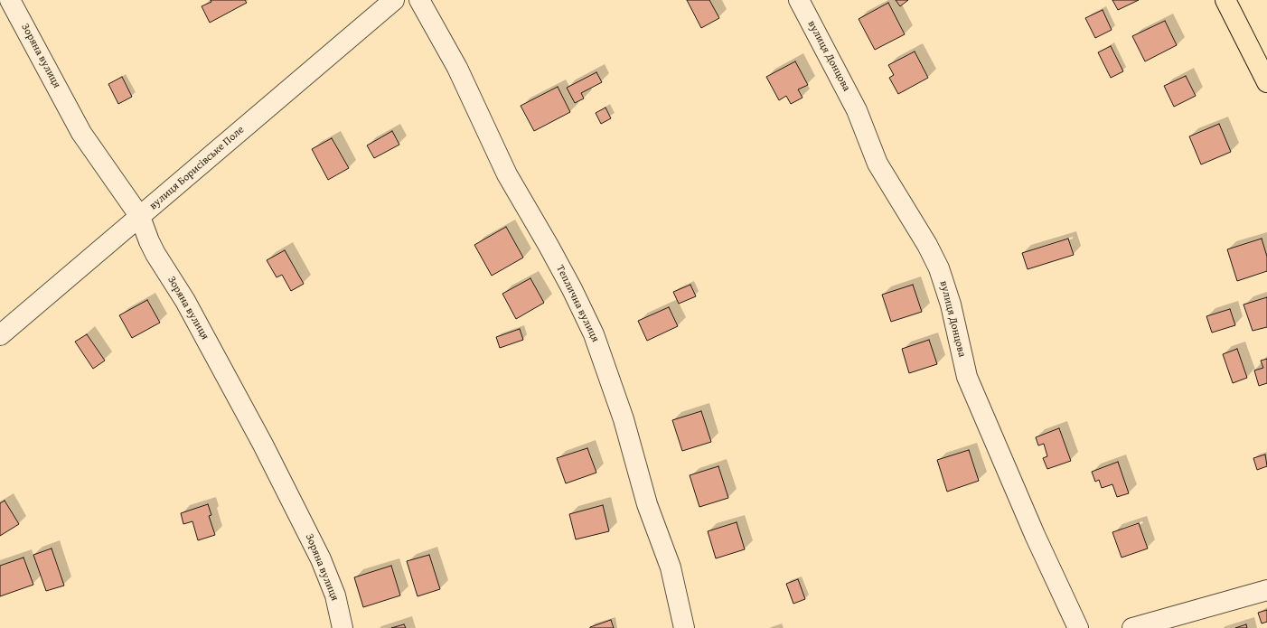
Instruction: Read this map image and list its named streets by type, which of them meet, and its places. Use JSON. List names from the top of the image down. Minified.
{"streets":{"street":["Зоряна вулиця","вулиця Донцова","вулиця Борисівське Поле","Теплична вулиця"]},"crossings":[["Зоряна вулиця","вулиця Борисівське Поле"]]}
